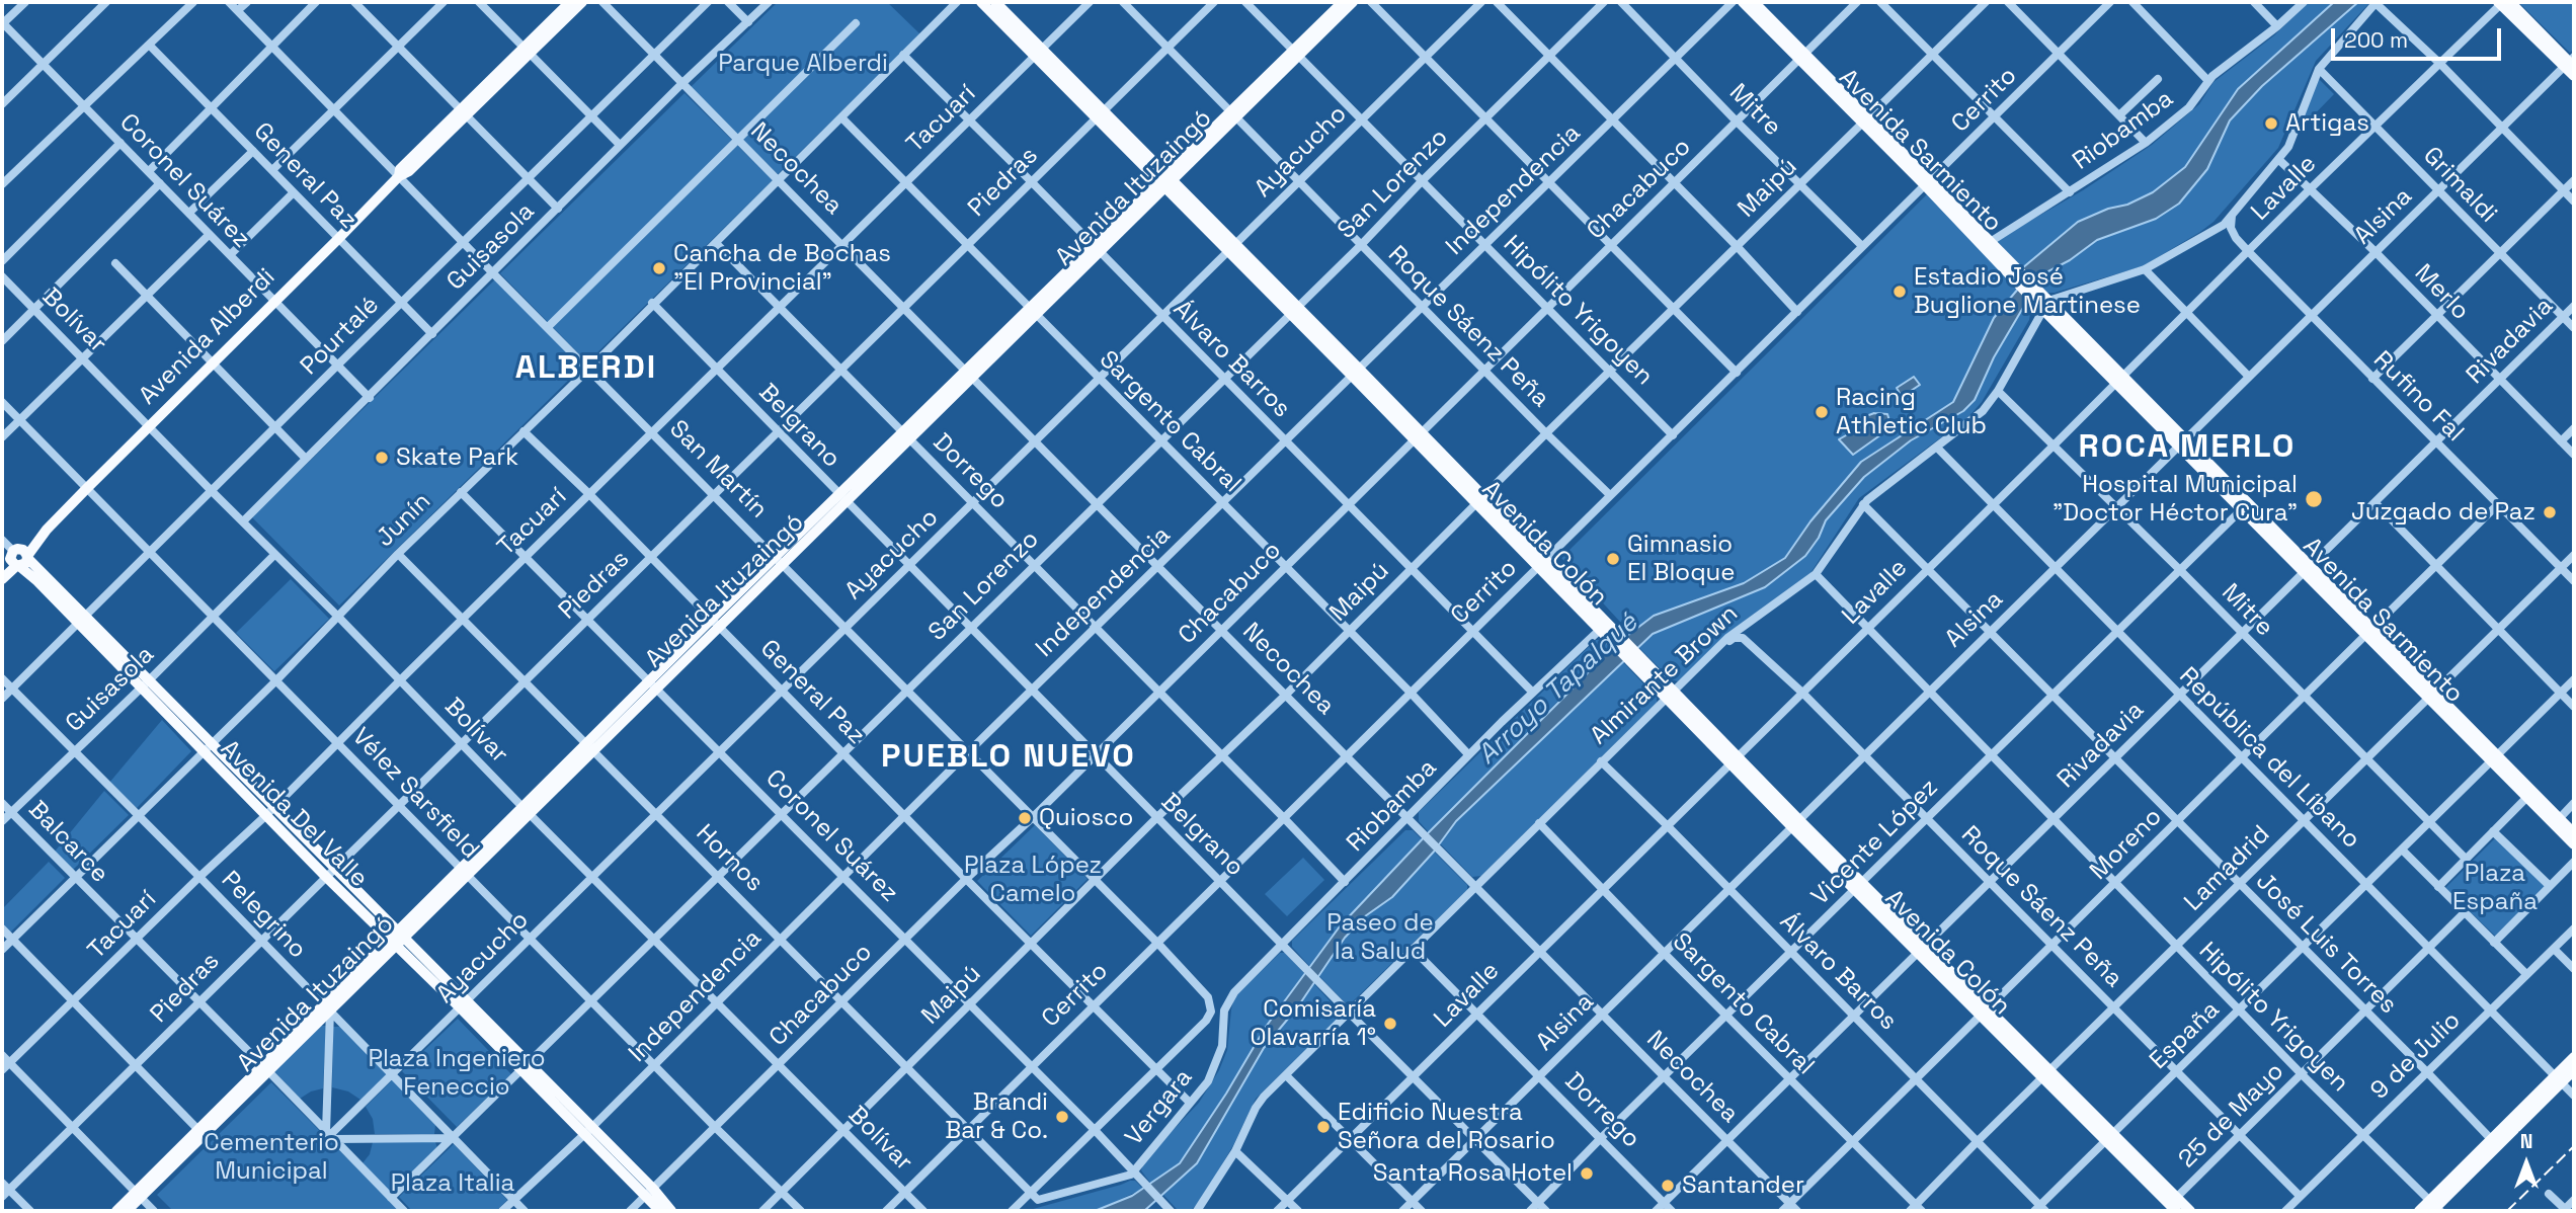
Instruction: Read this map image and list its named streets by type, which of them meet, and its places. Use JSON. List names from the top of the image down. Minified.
{"streets":{"main road":["Avenida Sarmiento","Avenida Ituzaingó","Avenida Alberdi","Avenida Colón","Avenida Del Valle"],"street":["Cerrito","Mitre","Tacuarí","Riobamba","Ayacucho","Necochea","General Paz","Coronel Suárez","Piedras","San Lorenzo","Grimaldi","Maipú","Lavalle","Chacabuco","Independencia","Alsina","Guisasola","Merlo","Hipólito Yrigoyen","Bolívar","Roque Sáenz Peña","Pourtalé","Rivadavia","Álvaro Barros","Rufino Fal","Sargento Cabral","Belgrano","San Martín","Dorrego","Junín","Almirante Brown","República del Líbano","Vélez Sarsfield","Balcarce","Vicente López","Moreno","Hornos","Lamadrid","Pelegrino","José Luis Torres","España","9 de Julio","Vergara","25 de Mayo"]},"crossings":[["Cerrito","Mitre"],["Cerrito","Avenida Sarmiento"],["Cerrito","Necochea"],["Cerrito","General Paz"],["Cerrito","Coronel Suárez"],["Cerrito","Hipólito Yrigoyen"],["Cerrito","Bolívar"],["Cerrito","Roque Sáenz Peña"],["Cerrito","Álvaro Barros"],["Cerrito","Sargento Cabral"],["Cerrito","Belgrano"],["Cerrito","San Martín"],["Cerrito","Dorrego"],["Cerrito","Avenida Colón"],["Cerrito","Hornos"],["Mitre","Maipú"],["Mitre","Lavalle"],["Mitre","Chacabuco"],["Mitre","Independencia"],["Mitre","Alsina"],["Mitre","Rivadavia"],["Mitre","Almirante Brown"],["Mitre","Vicente López"],["Mitre","Moreno"],["Mitre","Lamadrid"],["Mitre","España"],["Tacuarí","Necochea"],["Tacuarí","General Paz"],["Tacuarí","Coronel Suárez"],["Tacuarí","Bolívar"],["Tacuarí","Álvaro Barros"],["Tacuarí","Sargento Cabral"],["Tacuarí","Belgrano"],["Tacuarí","San Martín"],["Tacuarí","Dorrego"],["Tacuarí","Avenida Colón"],["Tacuarí","Vélez Sarsfield"],["Tacuarí","Avenida Del Valle"],["Tacuarí","Balcarce"],["Tacuarí","Hornos"],["Tacuarí","Pelegrino"],["Riobamba","Avenida Sarmiento"],["Riobamba","Necochea"],["Riobamba","Álvaro Barros"],["Riobamba","Sargento Cabral"],["Riobamba","Belgrano"],["Riobamba","Dorrego"],["Riobamba","Avenida Colón"],["Riobamba","Vergara"],["Avenida Sarmiento","Maipú"],["Avenida Sarmiento","Lavalle"],["Avenida Sarmiento","Chacabuco"],["Avenida Sarmiento","Alsina"],["Avenida Sarmiento","Rivadavia"],["Avenida Sarmiento","Almirante Brown"],["Avenida Sarmiento","Vicente López"],["Avenida Sarmiento","Moreno"],["Avenida Sarmiento","Lamadrid"],["Avenida Sarmiento","España"],["Ayacucho","Necochea"],["Ayacucho","General Paz"],["Ayacucho","Coronel Suárez"],["Ayacucho","Hipólito Yrigoyen"],["Ayacucho","Bolívar"],["Ayacucho","Roque Sáenz Peña"],["Ayacucho","Álvaro Barros"],["Ayacucho","Sargento Cabral"],["Ayacucho","Belgrano"],["Ayacucho","San Martín"],["Ayacucho","Dorrego"],["Ayacucho","Avenida Colón"],["Ayacucho","Vélez Sarsfield"],["Ayacucho","Avenida Del Valle"],["Ayacucho","Balcarce"],["Ayacucho","Hornos"],["Ayacucho","Pelegrino"],["Necochea","Piedras"],["Necochea","San Lorenzo"],["Necochea","Avenida Ituzaingó"],["Necochea","Maipú"],["Necochea","Lavalle"],["Necochea","Chacabuco"],["Necochea","Independencia"],["Necochea","Alsina"],["Necochea","Guisasola"],["Necochea","Pourtalé"],["Necochea","Rivadavia"],["Necochea","Junín"],["Necochea","Almirante Brown"],["Necochea","Vicente López"],["Necochea","Moreno"],["General Paz","Piedras"],["General Paz","San Lorenzo"],["General Paz","Avenida Ituzaingó"],["General Paz","Maipú"],["General Paz","Chacabuco"],["General Paz","Independencia"],["General Paz","Guisasola"],["General Paz","Pourtalé"],["General Paz","Avenida Alberdi"],["General Paz","Junín"],["General Paz","Vergara"],["Coronel Suárez","Piedras"],["Coronel Suárez","San Lorenzo"],["Coronel Suárez","Avenida Ituzaingó"],["Coronel Suárez","Maipú"],["Coronel Suárez","Chacabuco"],["Coronel Suárez","Independencia"],["Coronel Suárez","Guisasola"],["Coronel Suárez","Pourtalé"],["Coronel Suárez","Avenida Alberdi"],["Coronel Suárez","Junín"],["Coronel Suárez","Vergara"],["Piedras","Bolívar"],["Piedras","Roque Sáenz Peña"],["Piedras","Álvaro Barros"],["Piedras","Sargento Cabral"],["Piedras","Belgrano"],["Piedras","San Martín"],["Piedras","Dorrego"],["Piedras","Avenida Colón"],["Piedras","Vélez Sarsfield"],["Piedras","Avenida Del Valle"],["Piedras","Balcarce"],["Piedras","Hornos"],["Piedras","Pelegrino"],["San Lorenzo","Hipólito Yrigoyen"],["San Lorenzo","Bolívar"],["San Lorenzo","Roque Sáenz Peña"],["San Lorenzo","Álvaro Barros"],["San Lorenzo","Sargento Cabral"],["San Lorenzo","Belgrano"],["San Lorenzo","San Martín"],["San Lorenzo","Dorrego"],["San Lorenzo","Avenida Colón"],["San Lorenzo","Vélez Sarsfield"],["San Lorenzo","Avenida Del Valle"],["San Lorenzo","Balcarce"],["San Lorenzo","Hornos"],["San Lorenzo","Pelegrino"],["Grimaldi","Lavalle"],["Grimaldi","Alsina"],["Grimaldi","Rivadavia"],["Avenida Ituzaingó","Hipólito Yrigoyen"],["Avenida Ituzaingó","Bolívar"],["Avenida Ituzaingó","Roque Sáenz Peña"],["Avenida Ituzaingó","Álvaro Barros"],["Avenida Ituzaingó","Sargento Cabral"],["Avenida Ituzaingó","Belgrano"],["Avenida Ituzaingó","San Martín"],["Avenida Ituzaingó","Dorrego"],["Avenida Ituzaingó","Avenida Colón"],["Avenida Ituzaingó","Vélez Sarsfield"],["Avenida Ituzaingó","Avenida Del Valle"],["Avenida Ituzaingó","Balcarce"],["Avenida Ituzaingó","Hornos"],["Avenida Ituzaingó","Pelegrino"],["Maipú","Hipólito Yrigoyen"],["Maipú","Bolívar"],["Maipú","Roque Sáenz Peña"],["Maipú","Álvaro Barros"],["Maipú","Sargento Cabral"],["Maipú","Belgrano"],["Maipú","San Martín"],["Maipú","Dorrego"],["Maipú","Avenida Colón"],["Maipú","Vélez Sarsfield"],["Maipú","Hornos"],["Lavalle","Merlo"],["Lavalle","Hipólito Yrigoyen"],["Lavalle","Roque Sáenz Peña"],["Lavalle","Álvaro Barros"],["Lavalle","Rufino Fal"],["Lavalle","Sargento Cabral"],["Lavalle","Belgrano"],["Lavalle","Dorrego"],["Lavalle","Avenida Colón"],["Lavalle","República del Líbano"],["Lavalle","José Luis Torres"],["Chacabuco","Hipólito Yrigoyen"],["Chacabuco","Bolívar"],["Chacabuco","Roque Sáenz Peña"],["Chacabuco","Álvaro Barros"],["Chacabuco","Sargento Cabral"],["Chacabuco","Belgrano"],["Chacabuco","San Martín"],["Chacabuco","Dorrego"],["Chacabuco","Avenida Colón"],["Chacabuco","Vélez Sarsfield"],["Chacabuco","Avenida Del Valle"],["Chacabuco","Hornos"],["Independencia","Hipólito Yrigoyen"],["Independencia","Bolívar"],["Independencia","Roque Sáenz Peña"],["Independencia","Álvaro Barros"],["Independencia","Sargento Cabral"],["Independencia","Belgrano"],["Independencia","San Martín"],["Independencia","Dorrego"],["Independencia","Avenida Colón"],["Independencia","Vélez Sarsfield"],["Independencia","Avenida Del Valle"],["Independencia","Hornos"],["Independencia","Pelegrino"],["Alsina","Merlo"],["Alsina","Hipólito Yrigoyen"],["Alsina","Roque Sáenz Peña"],["Alsina","Álvaro Barros"],["Alsina","Rufino Fal"],["Alsina","Sargento Cabral"],["Alsina","Belgrano"],["Alsina","Dorrego"],["Alsina","Avenida Colón"],["Alsina","República del Líbano"],["Alsina","José Luis Torres"],["Guisasola","Bolívar"],["Guisasola","San Martín"],["Guisasola","Vélez Sarsfield"],["Guisasola","Avenida Del Valle"],["Guisasola","Balcarce"],["Guisasola","Pelegrino"],["Merlo","Rivadavia"],["Hipólito Yrigoyen","Rivadavia"],["Hipólito Yrigoyen","Almirante Brown"],["Hipólito Yrigoyen","Vicente López"],["Hipólito Yrigoyen","Moreno"],["Hipólito Yrigoyen","Lamadrid"],["Hipólito Yrigoyen","España"],["Hipólito Yrigoyen","9 de Julio"],["Hipólito Yrigoyen","25 de Mayo"],["Bolívar","Pourtalé"],["Bolívar","Avenida Alberdi"],["Bolívar","Junín"],["Roque Sáenz Peña","Rivadavia"],["Roque Sáenz Peña","Vicente López"],["Roque Sáenz Peña","Moreno"],["Roque Sáenz Peña","Lamadrid"],["Roque Sáenz Peña","España"],["Roque Sáenz Peña","9 de Julio"],["Roque Sáenz Peña","25 de Mayo"],["Pourtalé","San Martín"],["Pourtalé","Vélez Sarsfield"],["Pourtalé","Avenida Del Valle"],["Pourtalé","Pelegrino"],["Avenida Alberdi","San Martín"],["Avenida Alberdi","Vélez Sarsfield"],["Avenida Alberdi","Avenida Del Valle"],["Rivadavia","Álvaro Barros"],["Rivadavia","Rufino Fal"],["Rivadavia","Sargento Cabral"],["Rivadavia","Dorrego"],["Rivadavia","Avenida Colón"],["Rivadavia","República del Líbano"],["Rivadavia","José Luis Torres"],["Álvaro Barros","Junín"],["Álvaro Barros","Almirante Brown"],["Álvaro Barros","Vicente López"],["Álvaro Barros","Moreno"],["Álvaro Barros","Lamadrid"],["Álvaro Barros","España"],["Rufino Fal","Moreno"],["Rufino Fal","Lamadrid"],["Sargento Cabral","Junín"],["Sargento Cabral","Almirante Brown"],["Sargento Cabral","Vicente López"],["Sargento Cabral","Moreno"],["Sargento Cabral","Lamadrid"],["Belgrano","Junín"],["Belgrano","Almirante Brown"],["Belgrano","Vicente López"],["San Martín","Junín"],["Dorrego","Junín"],["Dorrego","Almirante Brown"],["Dorrego","Vicente López"],["Junín","Vélez Sarsfield"],["Junín","Avenida Del Valle"],["Junín","Balcarce"],["Junín","Hornos"],["Junín","Pelegrino"],["Avenida Colón","Almirante Brown"],["Avenida Colón","Vicente López"],["Avenida Colón","Moreno"],["Avenida Colón","Lamadrid"],["Avenida Colón","España"],["Avenida Colón","25 de Mayo"],["Almirante Brown","República del Líbano"],["Almirante Brown","José Luis Torres"],["República del Líbano","Vicente López"],["República del Líbano","Moreno"],["República del Líbano","Lamadrid"],["República del Líbano","España"],["República del Líbano","9 de Julio"],["República del Líbano","25 de Mayo"],["Vicente López","José Luis Torres"],["Moreno","José Luis Torres"],["Lamadrid","José Luis Torres"],["José Luis Torres","España"],["José Luis Torres","9 de Julio"],["José Luis Torres","25 de Mayo"]],"districts":["ALBERDI","ROCA MERLO","PUEBLO NUEVO"],"water":["Arroyo Tapalqué"],"parks":["Parque Alberdi","Plaza López Camelo","Plaza España","Paseo de la Salud","Plaza Ingeniero Feneccio","Cementerio Municipal","Plaza Italia"],"places":["Artigas","Cancha de Bochas \"El Provincial\"","Estadio José Buglione Martinese","Racing Athletic Club","Skate Park","Hospital Municipal \"Doctor Héctor Cura\"","Juzgado de Paz","Gimnasio El Bloque","Quiosco","Comisaría Olavarría 1°","Brandi Bar & Co.","Edificio Nuestra Señora del Rosario","Santa Rosa Hotel","Santander"],"scale_bar":"200 m","north":"top"}
